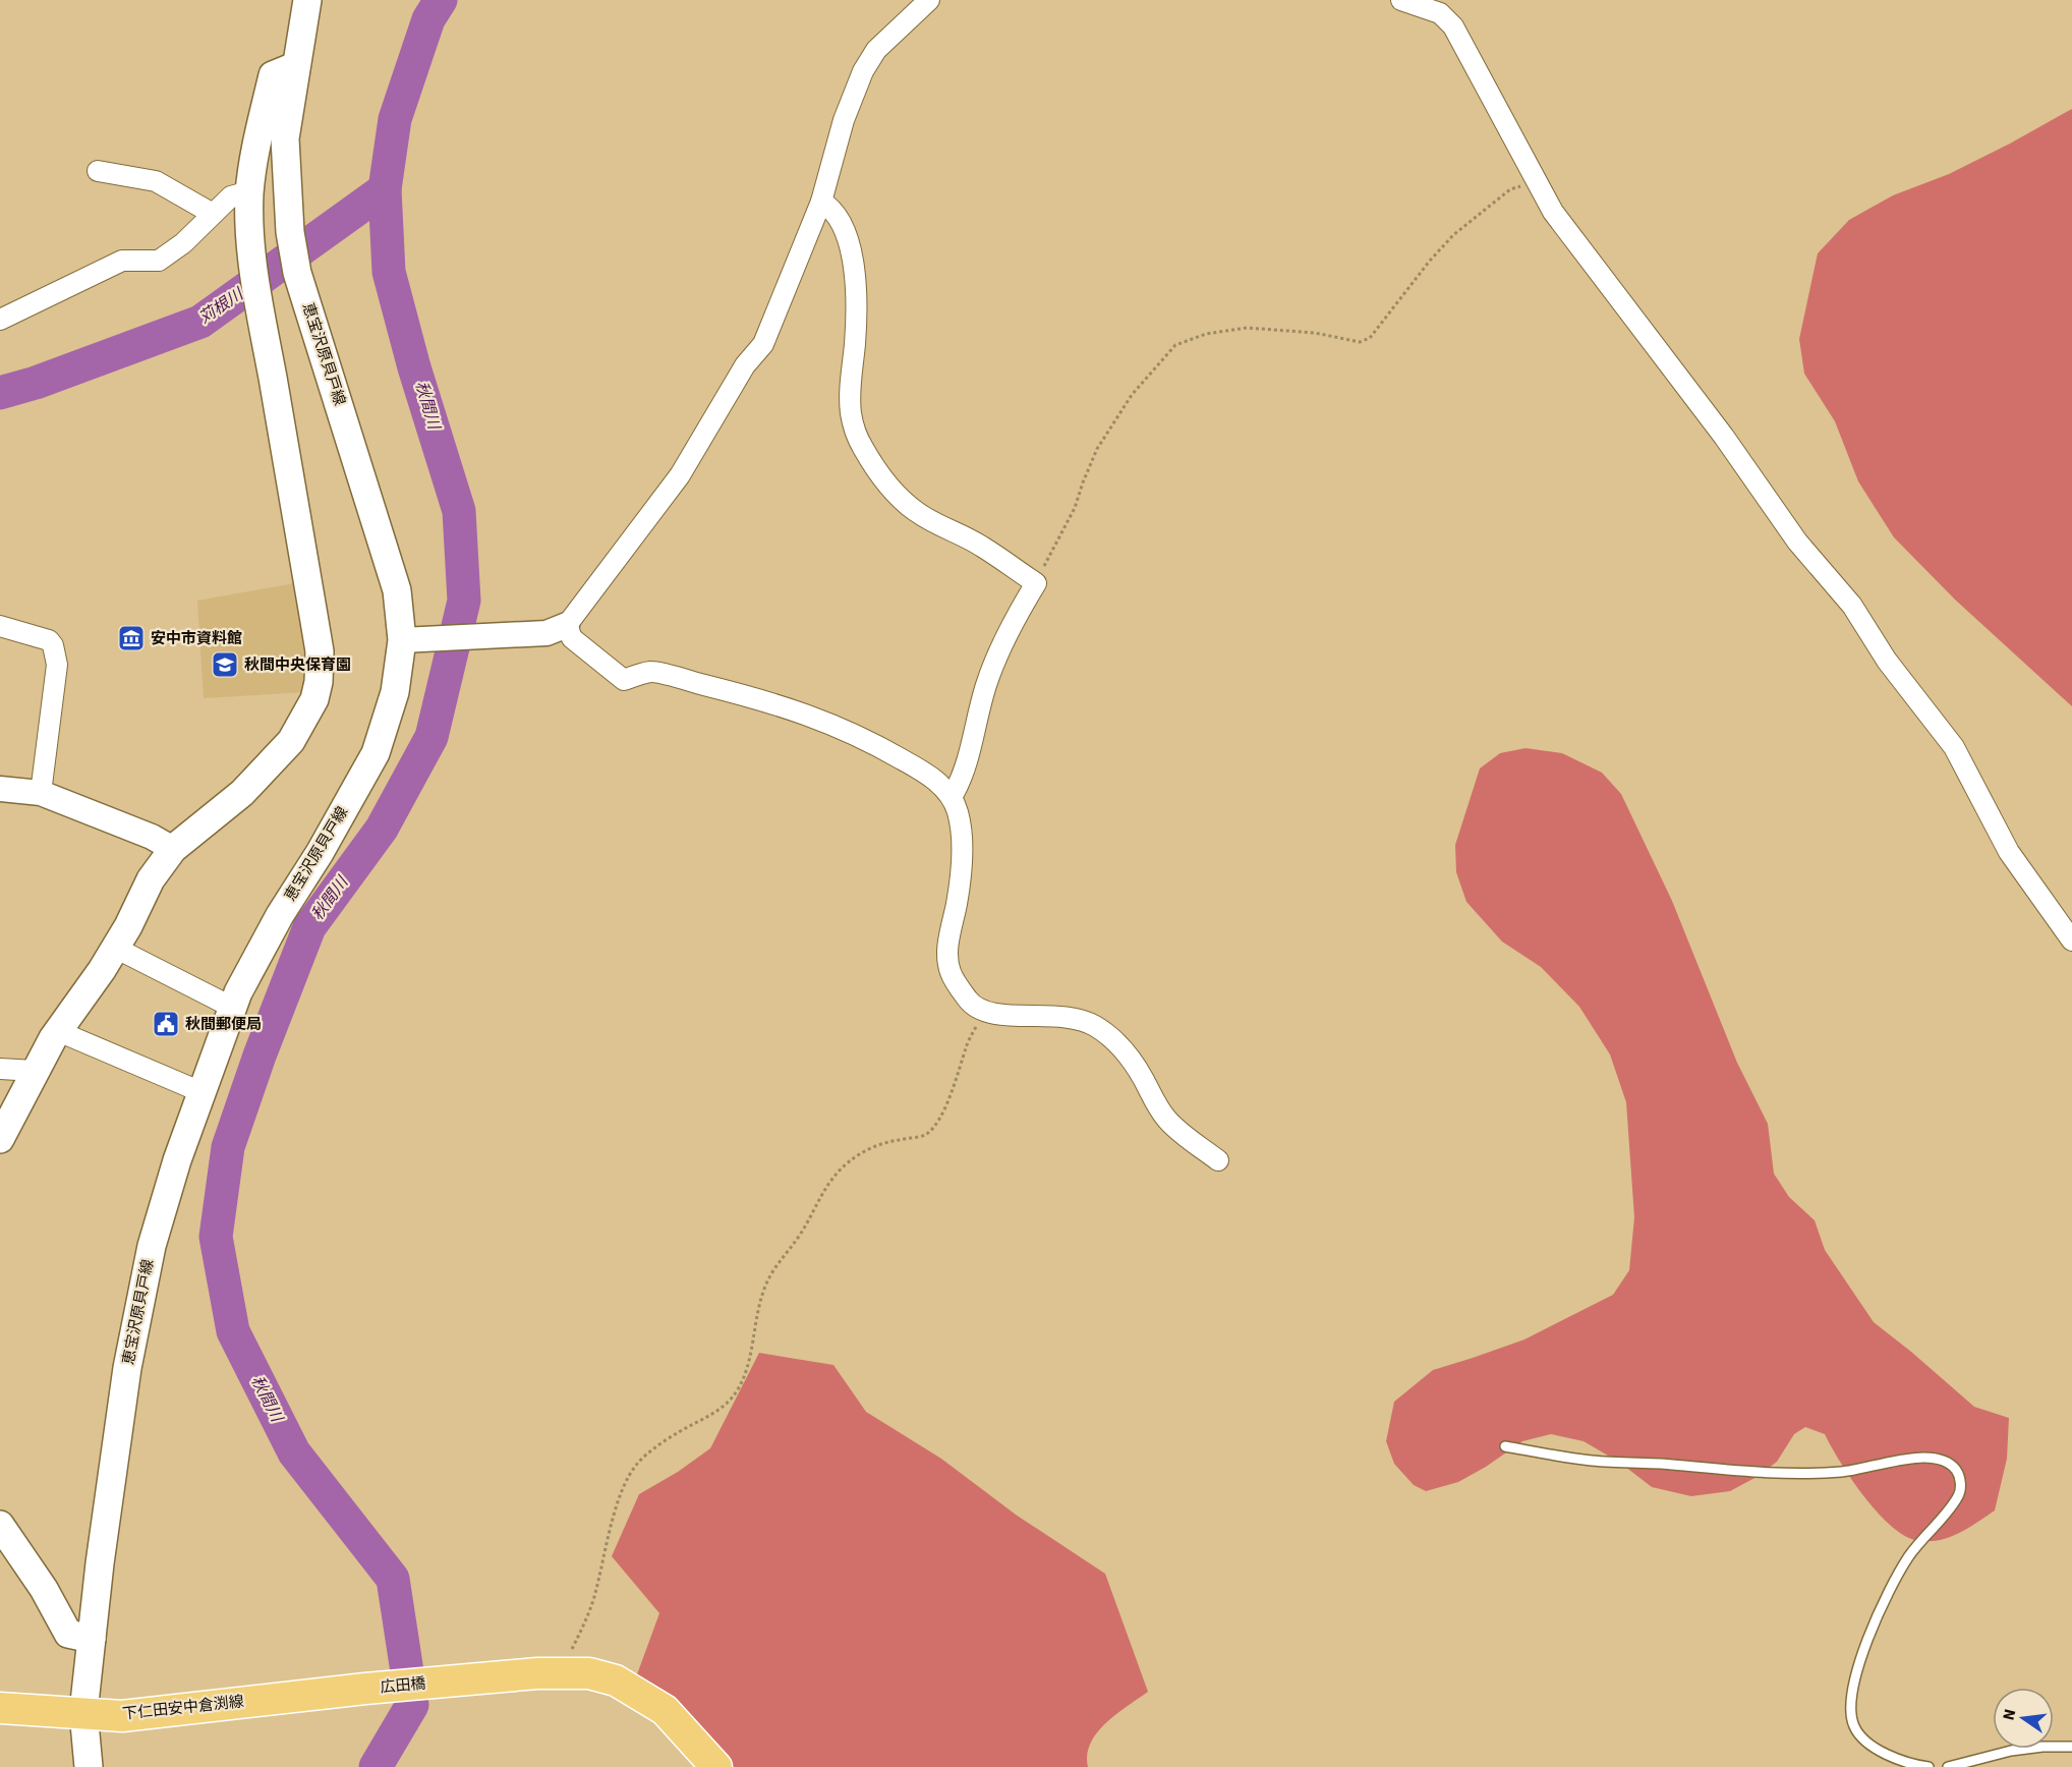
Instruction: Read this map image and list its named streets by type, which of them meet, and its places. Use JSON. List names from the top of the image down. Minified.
{"streets":{"main road":["恵宝沢原貝戸線","広田橋","下仁田安中倉渕線"]},"crossings":[["恵宝沢原貝戸線","下仁田安中倉渕線"],["広田橋","下仁田安中倉渕線"]],"water":["苅根川","秋間川"],"places":{"museum":["安中市資料館"],"school or university":["秋間中央保育園"],"public building":["秋間郵便局"]},"north":"left"}
